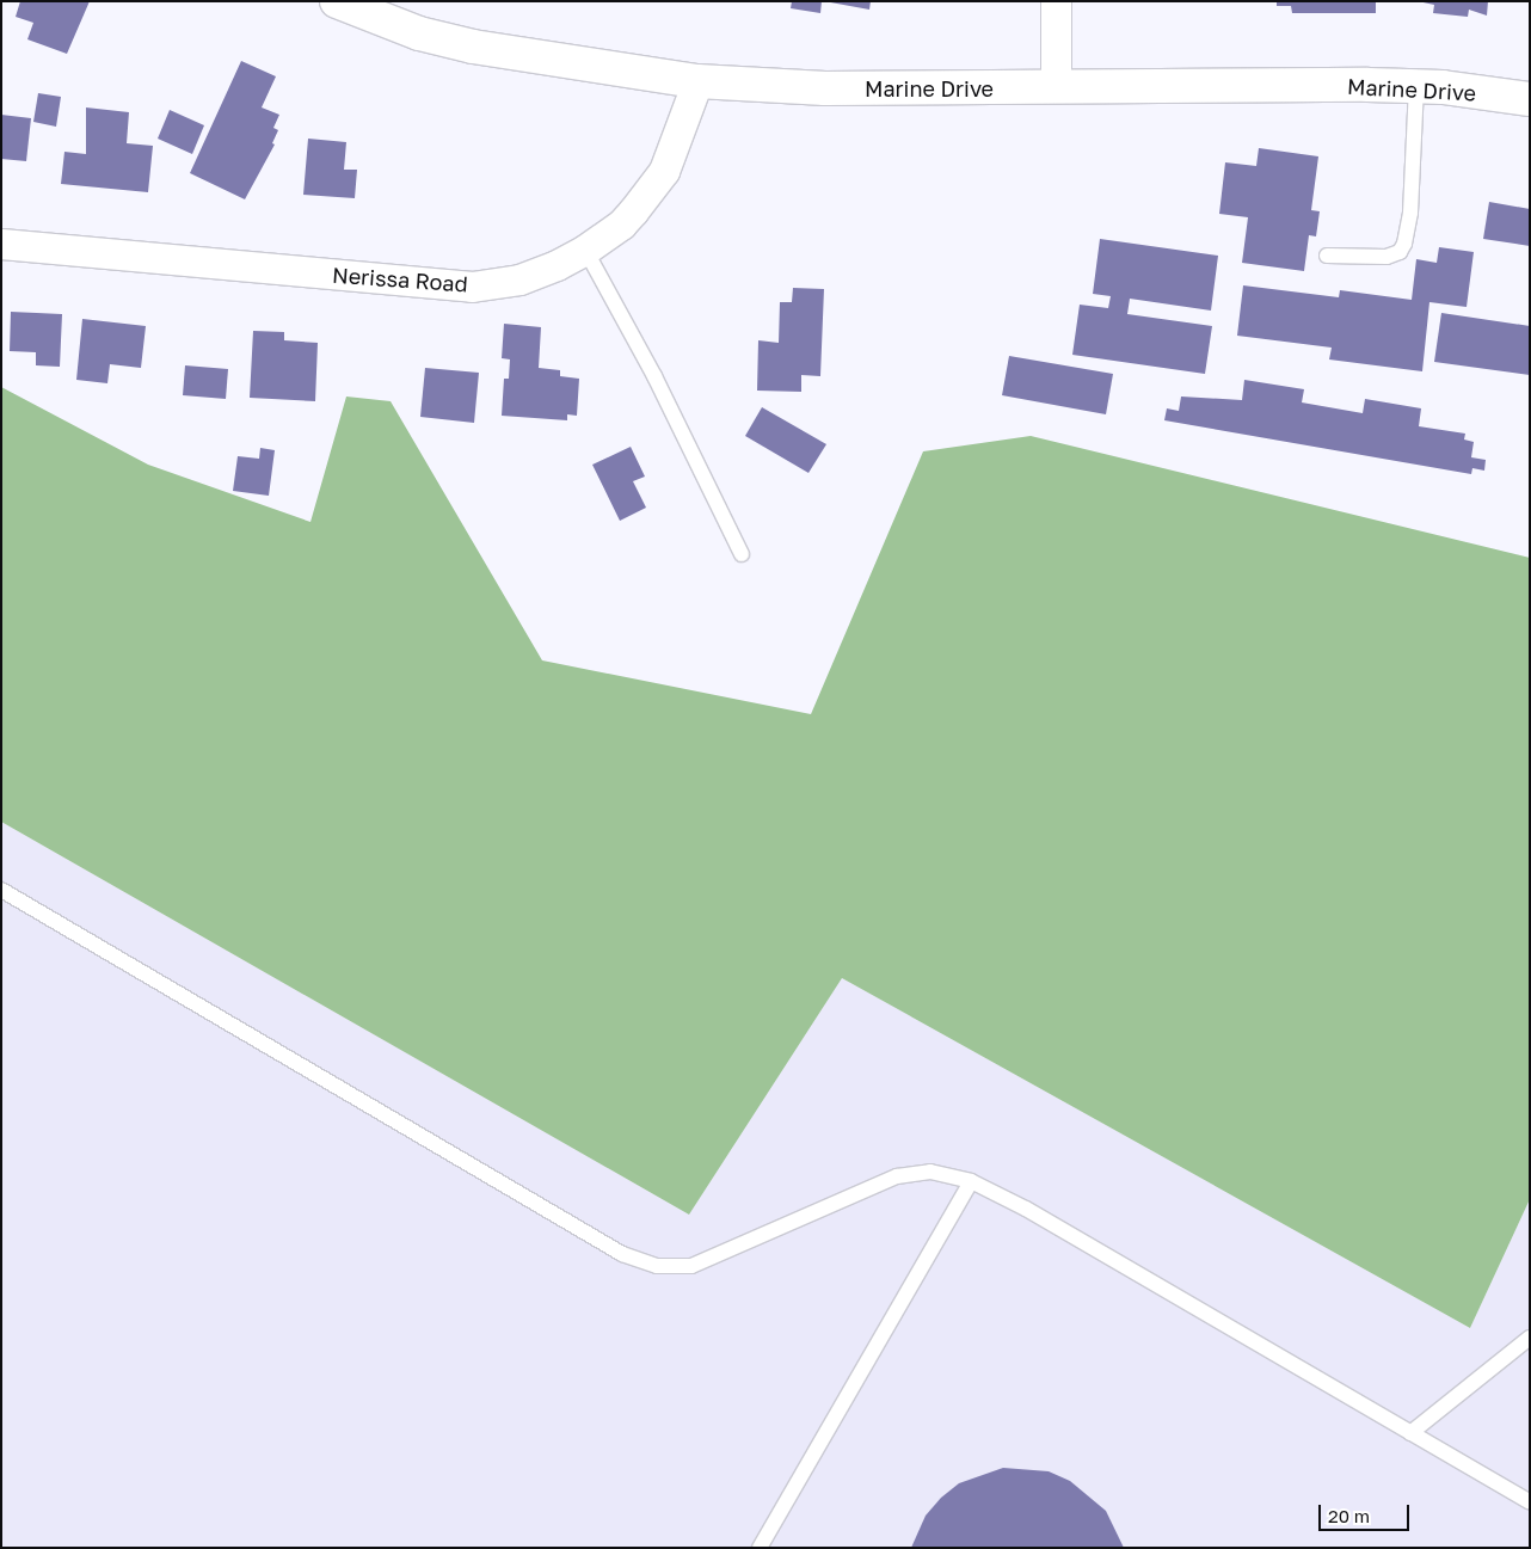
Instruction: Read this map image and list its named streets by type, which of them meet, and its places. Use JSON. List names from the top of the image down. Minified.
{"streets":{"street":["Marine Drive","Nerissa Road"]},"crossings":[["Marine Drive","Nerissa Road"]],"scale_bar":"20 m"}
